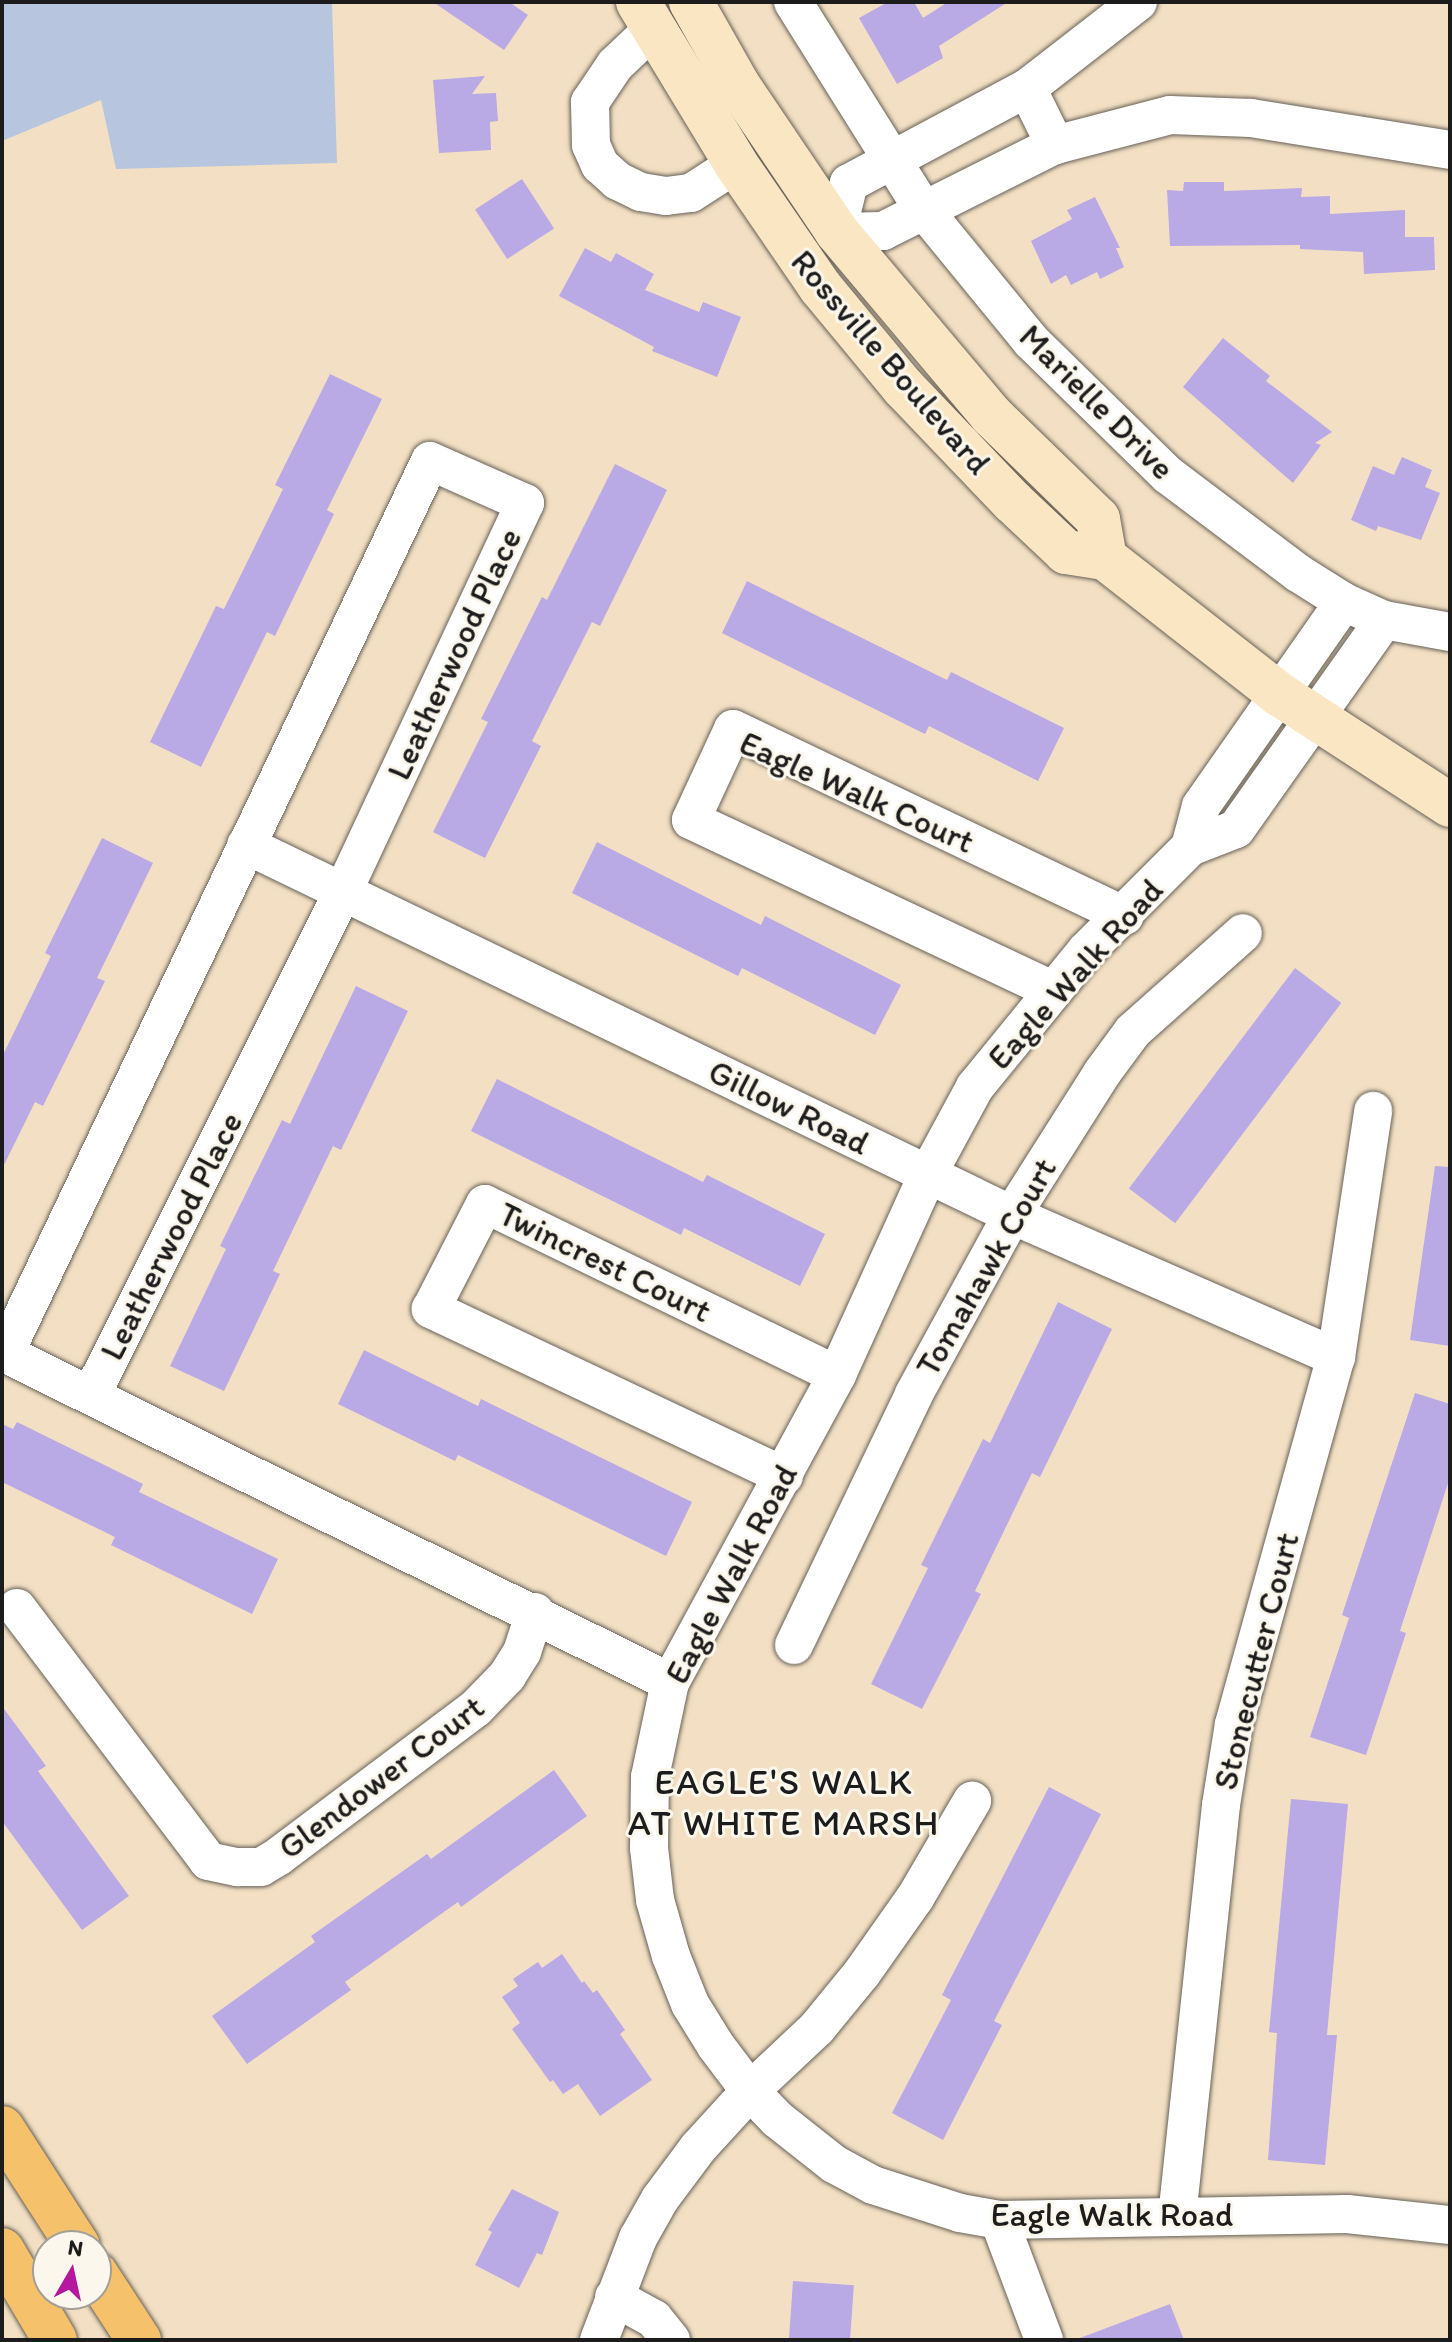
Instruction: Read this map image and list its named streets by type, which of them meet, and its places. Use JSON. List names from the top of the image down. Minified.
{"streets":{"main road":["Rossville Boulevard"],"street":["Marielle Drive","Leatherwood Place","Eagle Walk Court","Eagle Walk Road","Gillow Road","Twincrest Court","Tomahawk Court","Stonecutter Court","Glendower Court"]},"crossings":[["Rossville Boulevard","Eagle Walk Road"],["Leatherwood Place","Eagle Walk Road"],["Leatherwood Place","Gillow Road"],["Leatherwood Place","Glendower Court"],["Eagle Walk Court","Eagle Walk Road"],["Eagle Walk Road","Gillow Road"],["Eagle Walk Road","Twincrest Court"],["Eagle Walk Road","Stonecutter Court"],["Gillow Road","Tomahawk Court"],["Gillow Road","Stonecutter Court"]],"districts":["EAGLE'S WALK AT WHITE MARSH"],"north":"top"}
